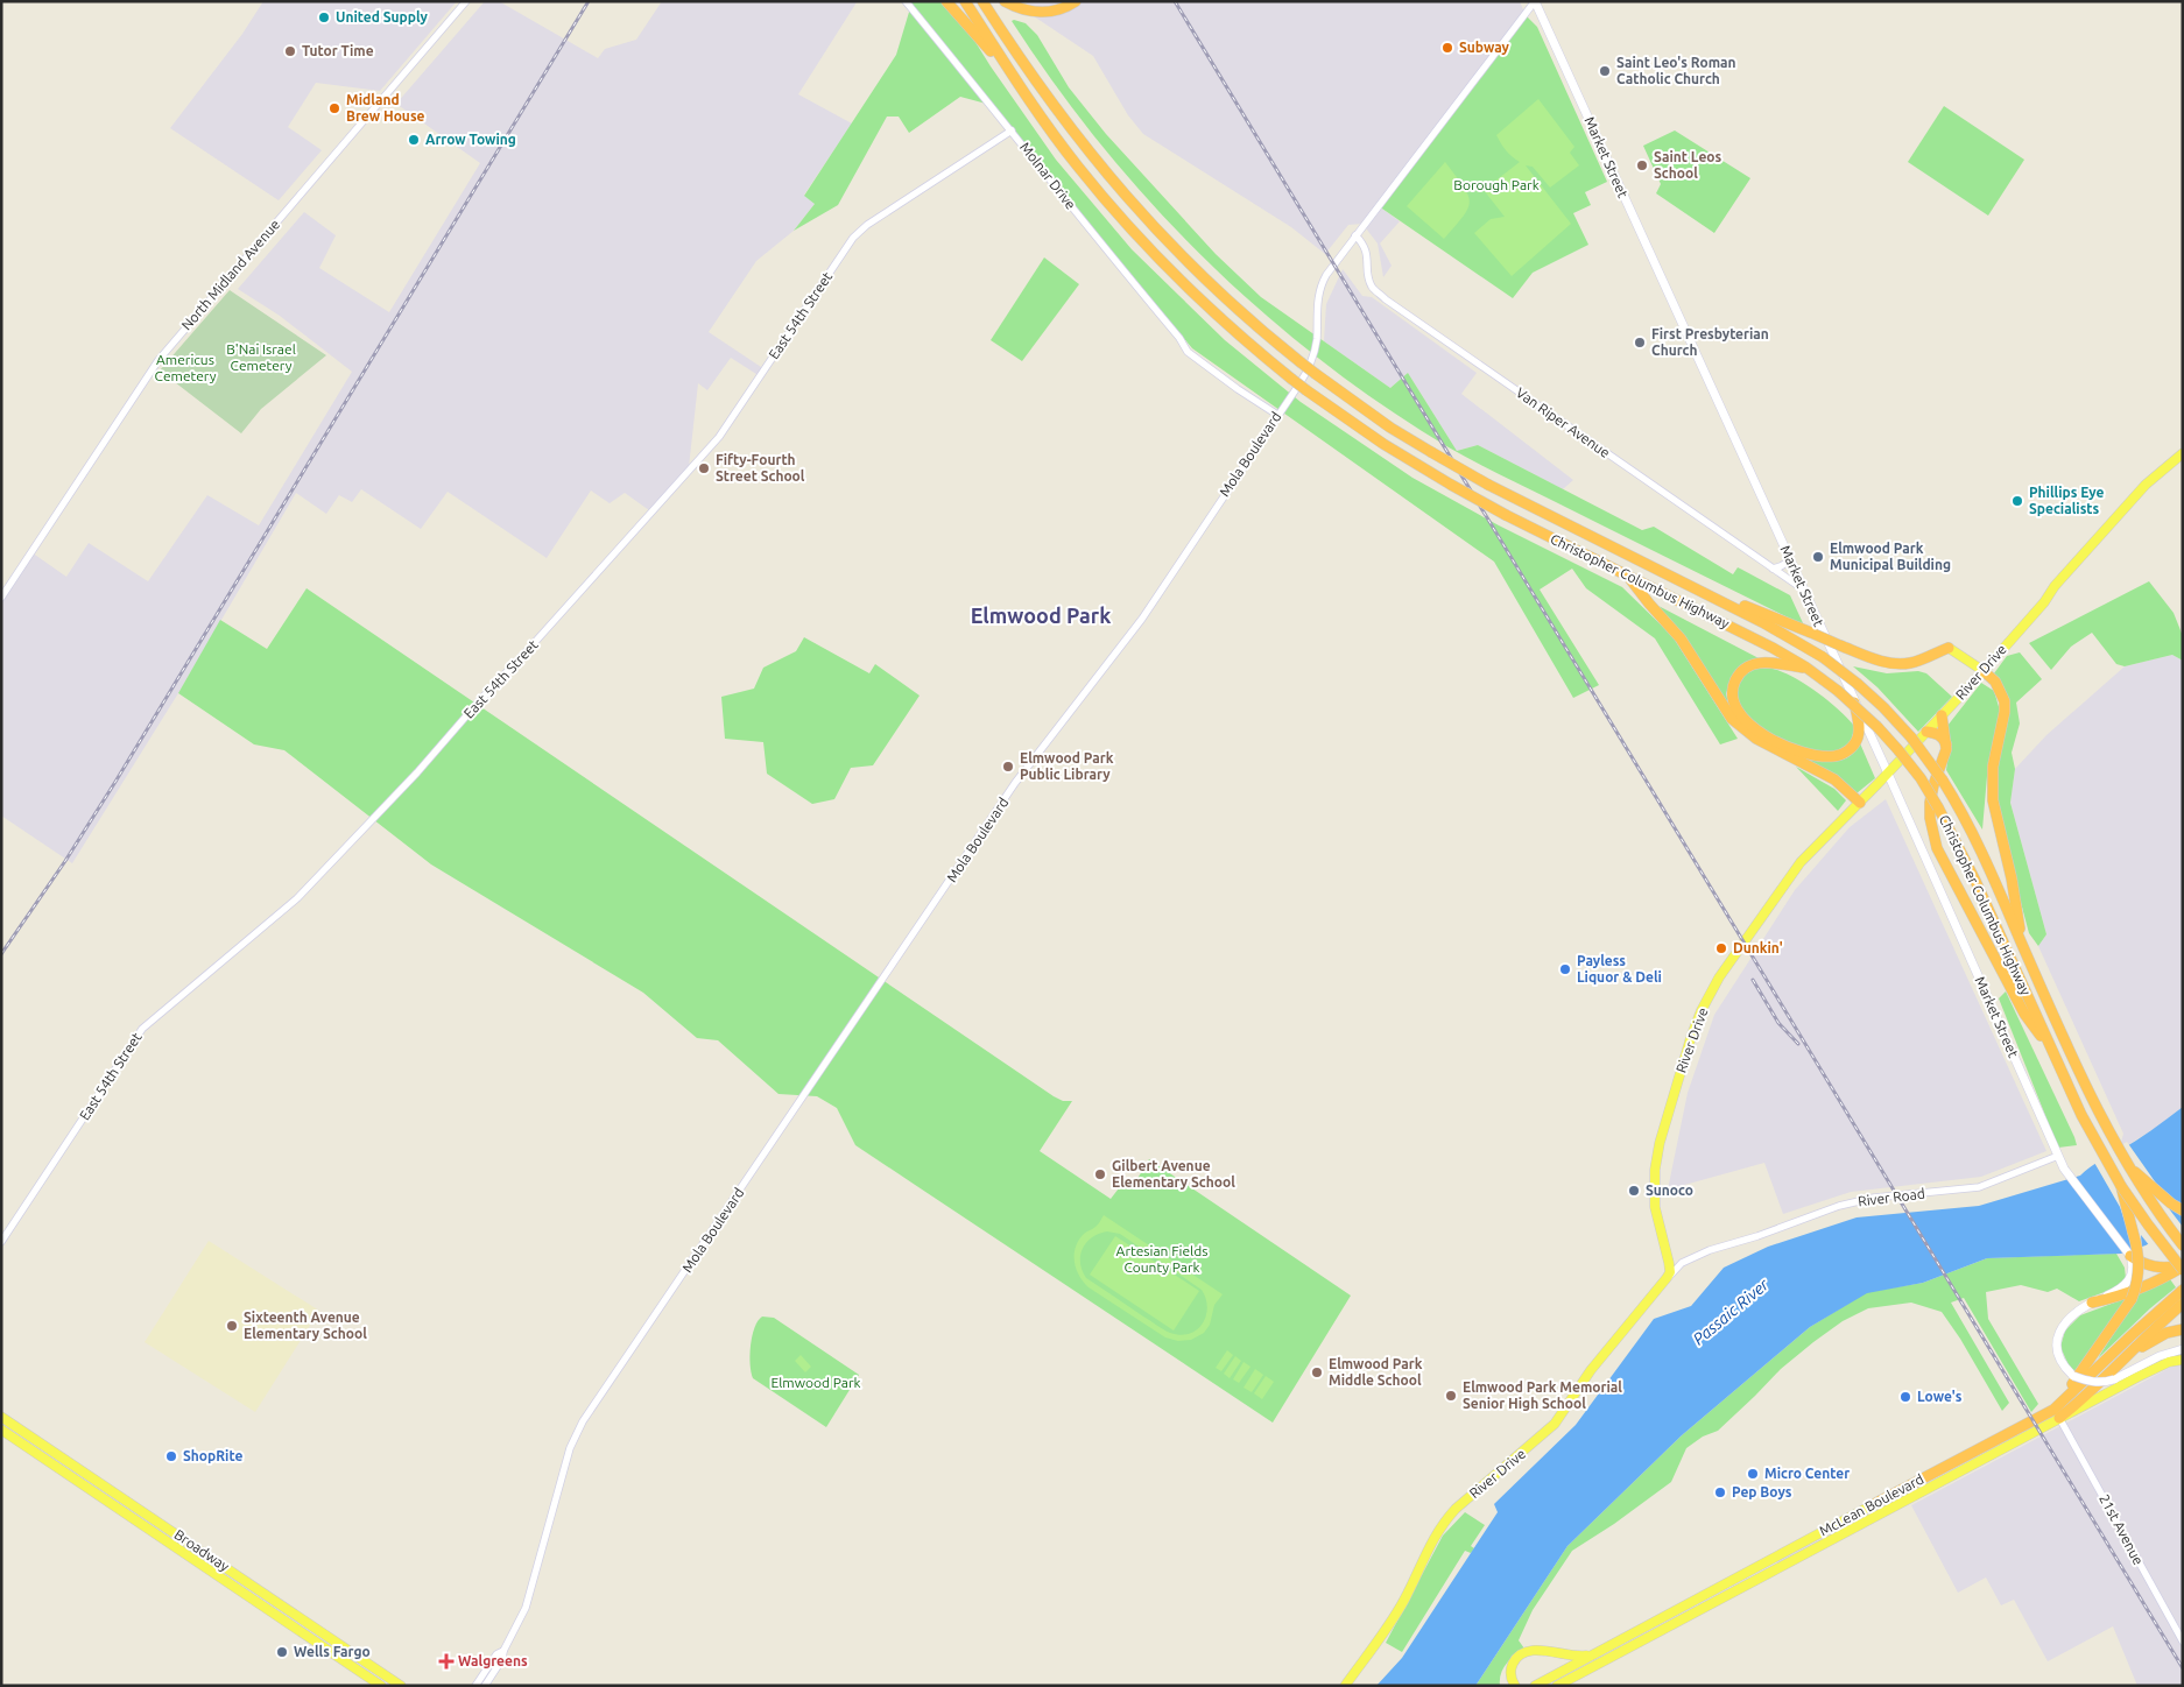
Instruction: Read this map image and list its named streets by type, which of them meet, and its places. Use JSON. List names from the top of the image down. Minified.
{"streets":{"highway":["Christopher Columbus Highway","McLean Boulevard"],"main road":["Market Street","River Drive","Broadway"],"street":["Molnar Drive","North Midland Avenue","East 54th Street","Van Riper Avenue","Mola Boulevard","River Road","21st Avenue"]},"crossings":[["Market Street","Van Riper Avenue"],["Market Street","Mola Boulevard"],["Market Street","River Drive"],["Market Street","River Road"],["Molnar Drive","East 54th Street"],["Molnar Drive","Mola Boulevard"],["Van Riper Avenue","Mola Boulevard"],["River Drive","River Road"],["McLean Boulevard","21st Avenue"]],"districts":["Elmwood Park"],"water":["Passaic River"],"parks":["Borough Park","B'Nai Israel Cemetery","Americus Cemetery","Artesian Fields County Park","Elmwood Park"],"places":{"other":["United Supply","Subway","Tutor Time","Saint Leo's Roman Catholic Church","Midland Brew House","Arrow Towing","Saint Leos School","First Presbyterian Church","Fifty-Fourth Street School","Phillips Eye Specialists","Elmwood Park Municipal Building","Elmwood Park Public Library","Dunkin'","Payless Liquor & Deli","Gilbert Avenue Elementary School","Sunoco","Sixteenth Avenue Elementary School","Elmwood Park Middle School","Elmwood Park Memorial Senior High School","Lowe's","ShopRite","Micro Center","Pep Boys","Wells Fargo"],"health":["Walgreens"]}}
